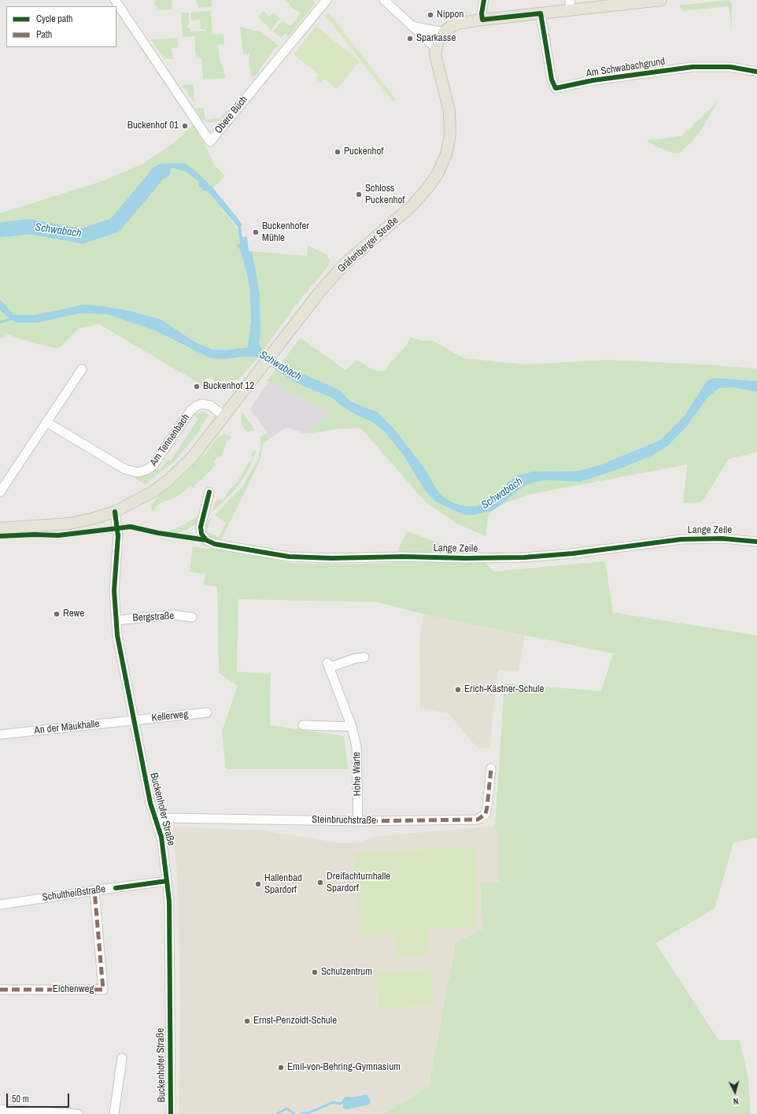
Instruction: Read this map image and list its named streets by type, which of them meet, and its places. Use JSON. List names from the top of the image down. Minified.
{"streets":{"main road":["Gräfenberger Straße"],"street":["Am Schwabachgrund","Obere Büch","Am Tennenbach","Lange Zeile","Bergstraße","Kellerweg","An der Maukhalle","Hohe Warte","Buckenhofer Straße","Steinbruchstraße","Schultheißstraße","Eichenweg"]},"crossings":[["Gräfenberger Straße","Am Tennenbach"],["Gräfenberger Straße","Buckenhofer Straße"],["Bergstraße","Buckenhofer Straße"],["Kellerweg","An der Maukhalle"],["Kellerweg","Buckenhofer Straße"],["An der Maukhalle","Buckenhofer Straße"],["Hohe Warte","Steinbruchstraße"],["Buckenhofer Straße","Steinbruchstraße"],["Buckenhofer Straße","Schultheißstraße"],["Schultheißstraße","Eichenweg"]],"water":["Schwabach"],"places":["Nippon","Sparkasse","Buckenhof 01","Puckenhof","Schloss Puckenhof","Buckenhofer Mühle","Buckenhof 12","Rewe","Erich-Kästner-Schule","Dreifachturnhalle Spardorf","Hallenbad Spardorf","Schulzentrum","Ernst-Penzoldt-Schule","Emil-von-Behring-Gymnasium"],"legend":["Cycle path","Path"],"scale_bar":"50 m","north":"bottom"}
